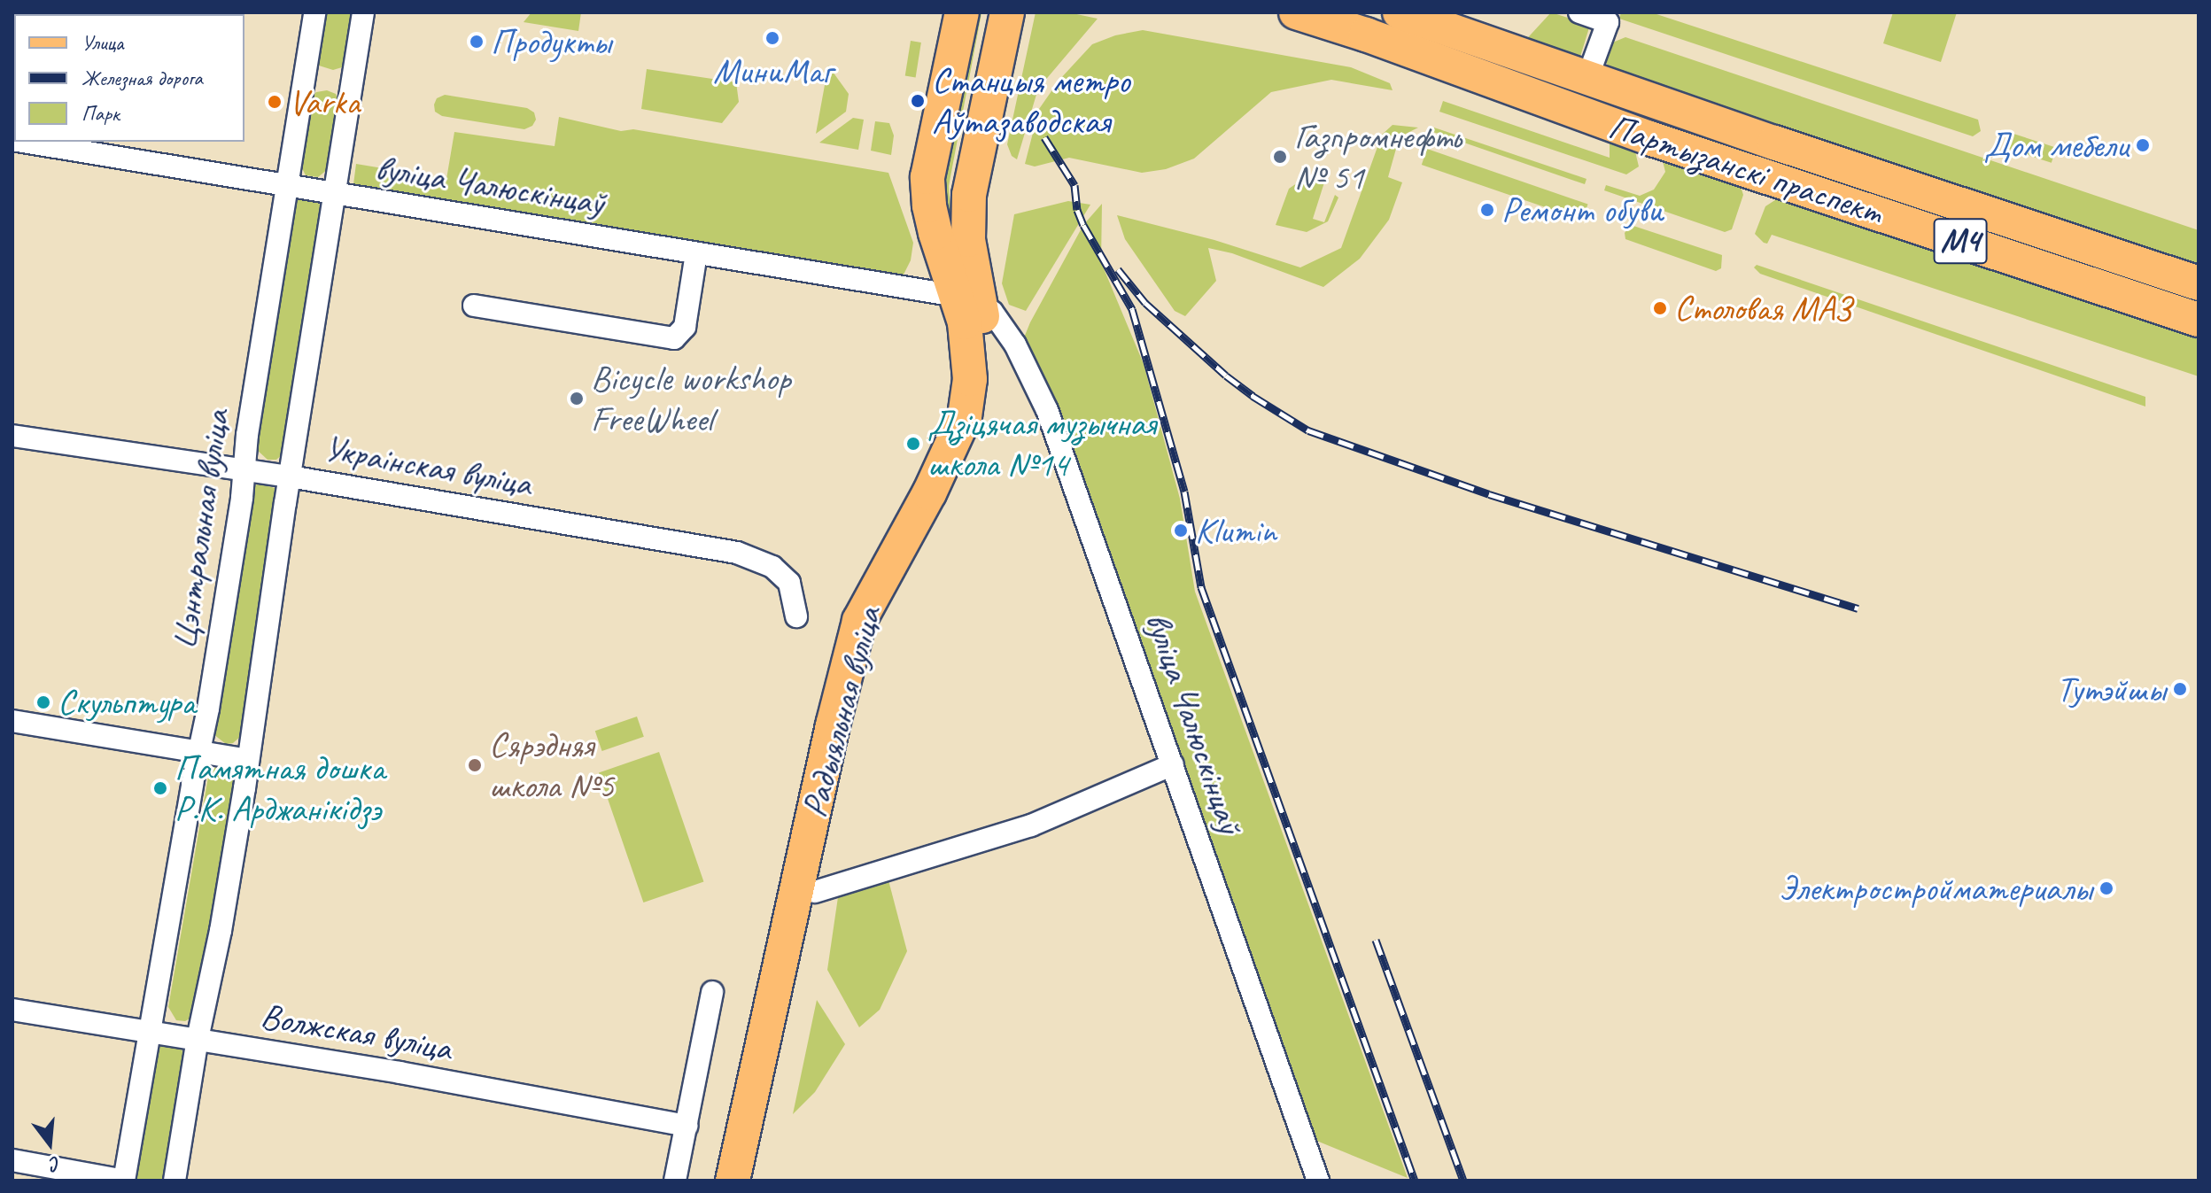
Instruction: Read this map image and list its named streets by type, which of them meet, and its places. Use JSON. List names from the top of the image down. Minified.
{"streets":{"main road":["Партызанскі праспект","М4","Радыяльная вуліца"],"street":["вуліца Чалюскінцаў","Украінская вуліца","Цэнтральная вуліца","Волжская вуліца"]},"crossings":[["вуліца Чалюскінцаў","Цэнтральная вуліца"],["вуліца Чалюскінцаў","Радыяльная вуліца"],["Украінская вуліца","Цэнтральная вуліца"],["Цэнтральная вуліца","Волжская вуліца"]],"places":["МиниМаг","Продукты","Станцыя метро Аўтазаводская","Varka","Дом мебели","Газпромнефть № 51","Ремонт обуви","Столовая МАЗ","Bicycle workshop FreeWheel","Дзіцячая музычная школа №14","Klumin","Тутэйшы","Скульптура","Сярэдняя школа №5","Памятная дошка Р.К. Арджанікідзэ","Электростройматериалы"],"legend":["Улица","Железная дорога","Парк"],"north":"bottom"}
